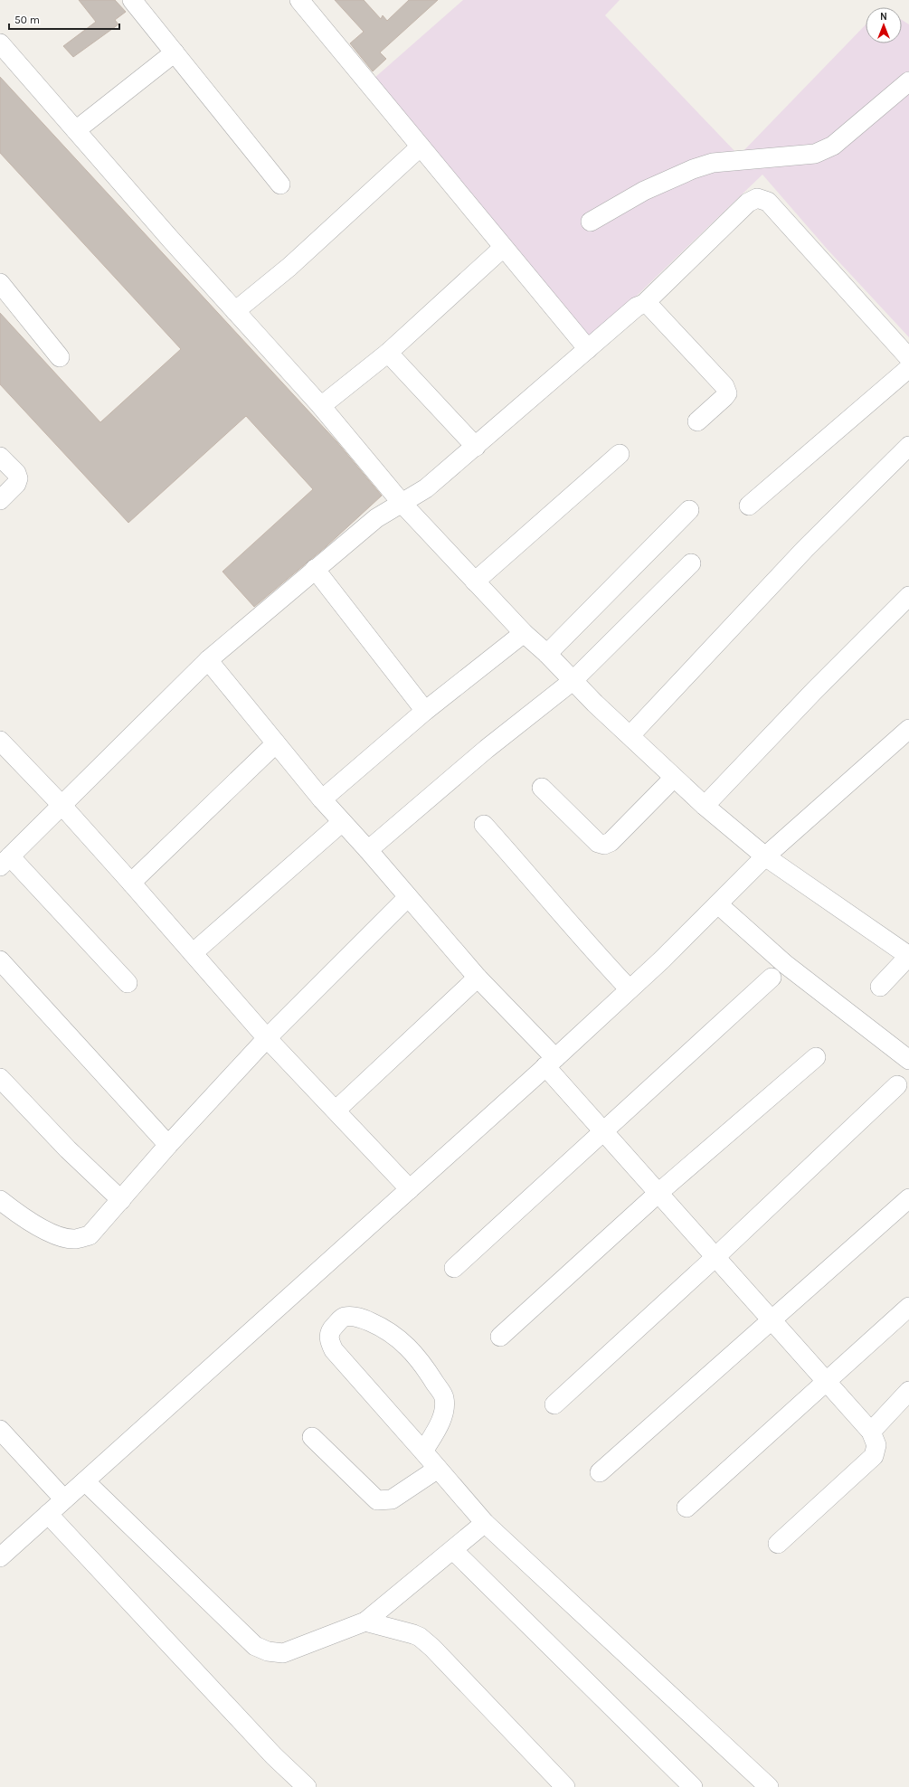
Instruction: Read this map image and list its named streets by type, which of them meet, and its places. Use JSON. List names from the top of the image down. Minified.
{"scale_bar":"50 m","north":"top"}
